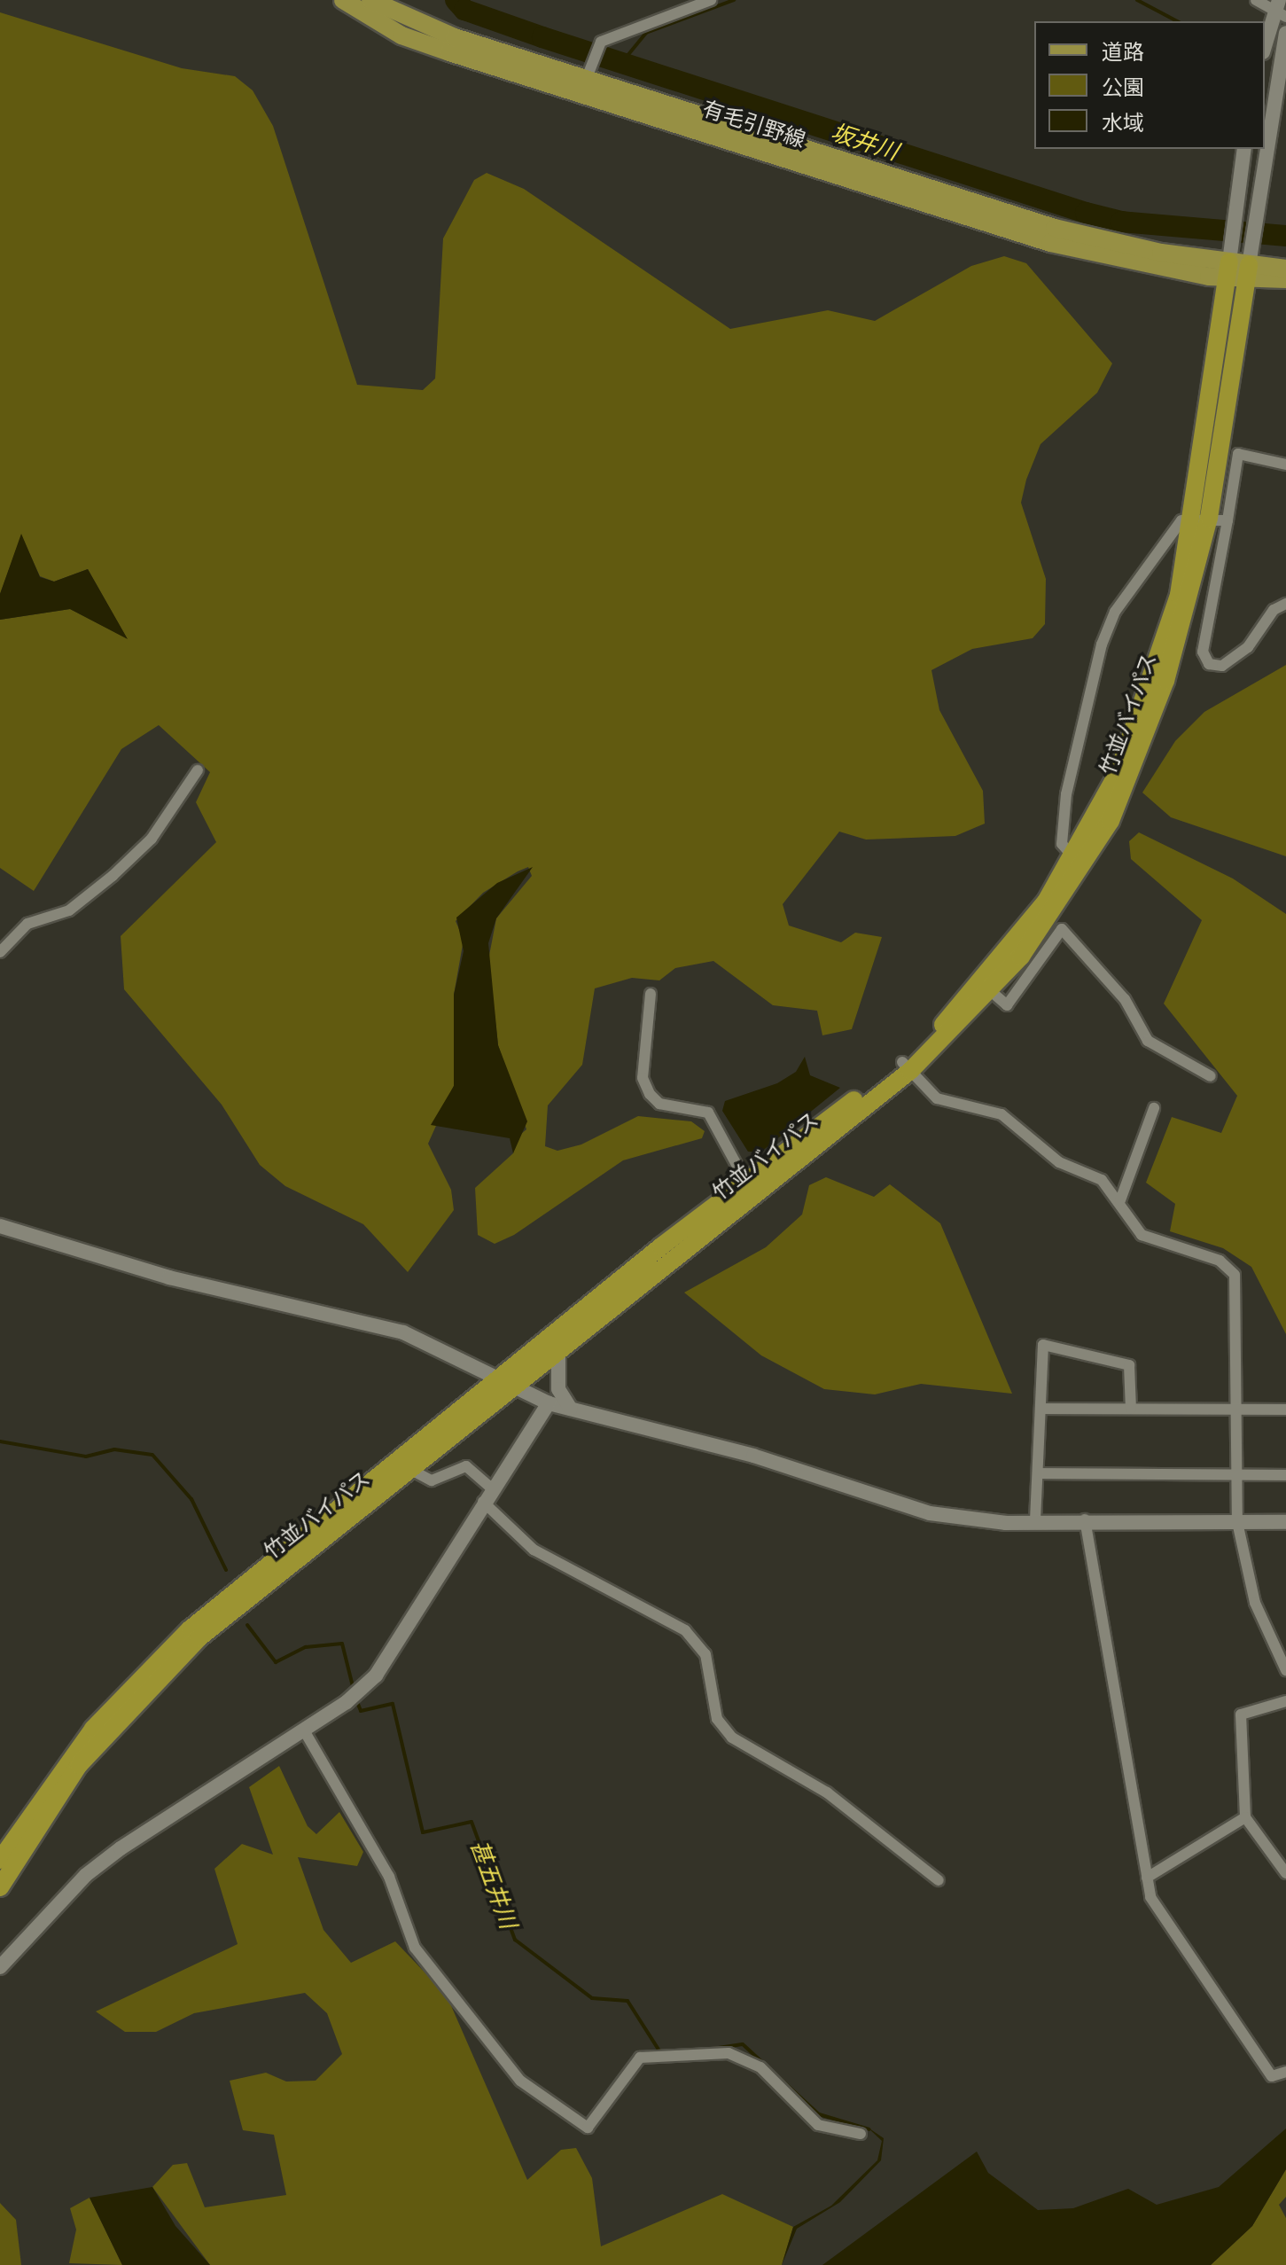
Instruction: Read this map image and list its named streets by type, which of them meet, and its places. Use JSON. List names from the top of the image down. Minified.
{"streets":{"highway":["竹並バイパス"],"main road":["有毛引野線"]},"crossings":[["有毛引野線","竹並バイパス"]],"water":["坂井川","甚五井川"],"legend":["道路","公園","水域"]}
